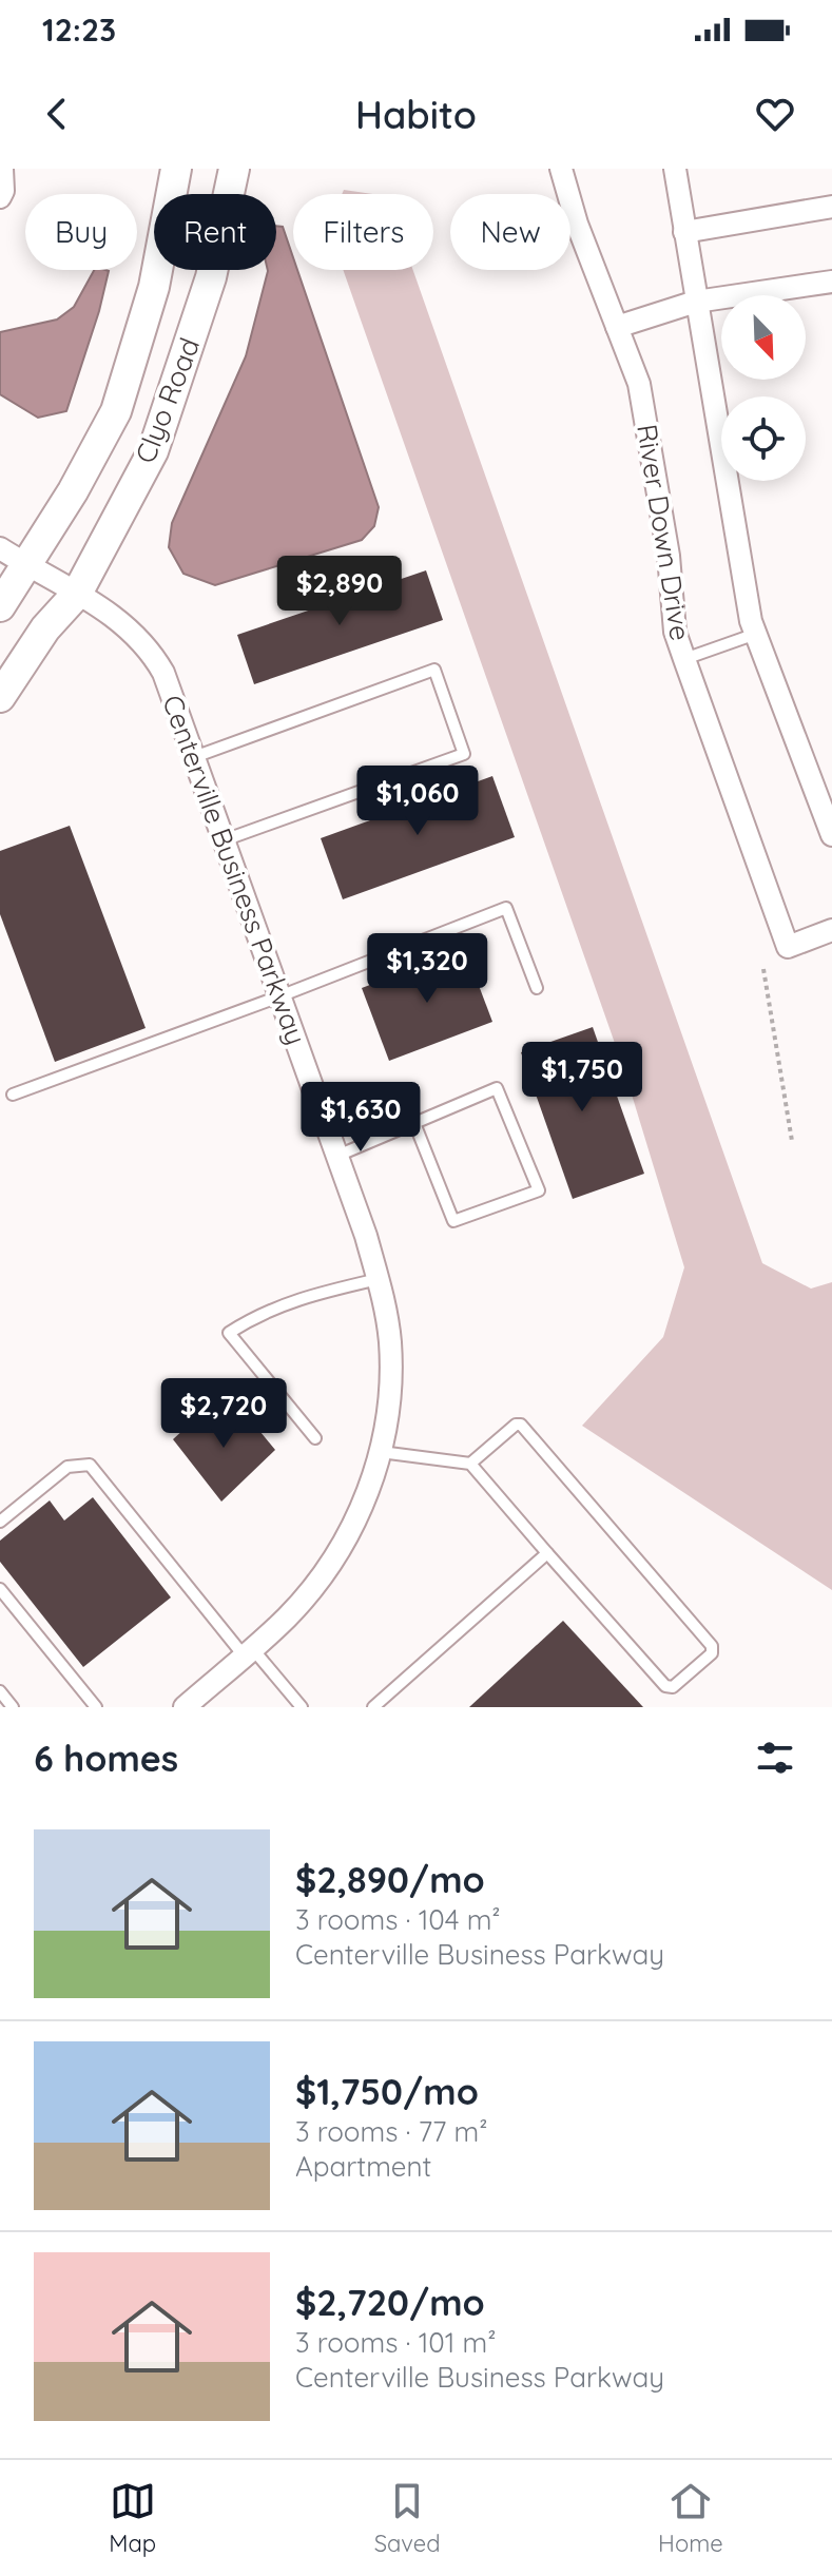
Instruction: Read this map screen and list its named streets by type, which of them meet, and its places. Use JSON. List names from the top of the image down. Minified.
{"streets":{"street":["Clyo Road","River Down Drive","Centerville Business Parkway"]},"crossings":[["Clyo Road","Centerville Business Parkway"]],"north":"bottom right","page":{"status":"12:23","header":"Habito","chip":["Buy","Rent","Filters","New"],"price":["$2,890","$1,060","$1,320","$1,750","$1,630","$2,720"],"heading":"6 homes","list":[{"name":"$2,890/mo","note":"3 rooms · 104 m² · Centerville Business Parkway"},{"name":"$1,750/mo","note":"3 rooms · 77 m² · Apartment"},{"name":"$2,720/mo","note":"3 rooms · 101 m² · Centerville Business Parkway"}],"tabs":["Map","Saved","Home"]}}
